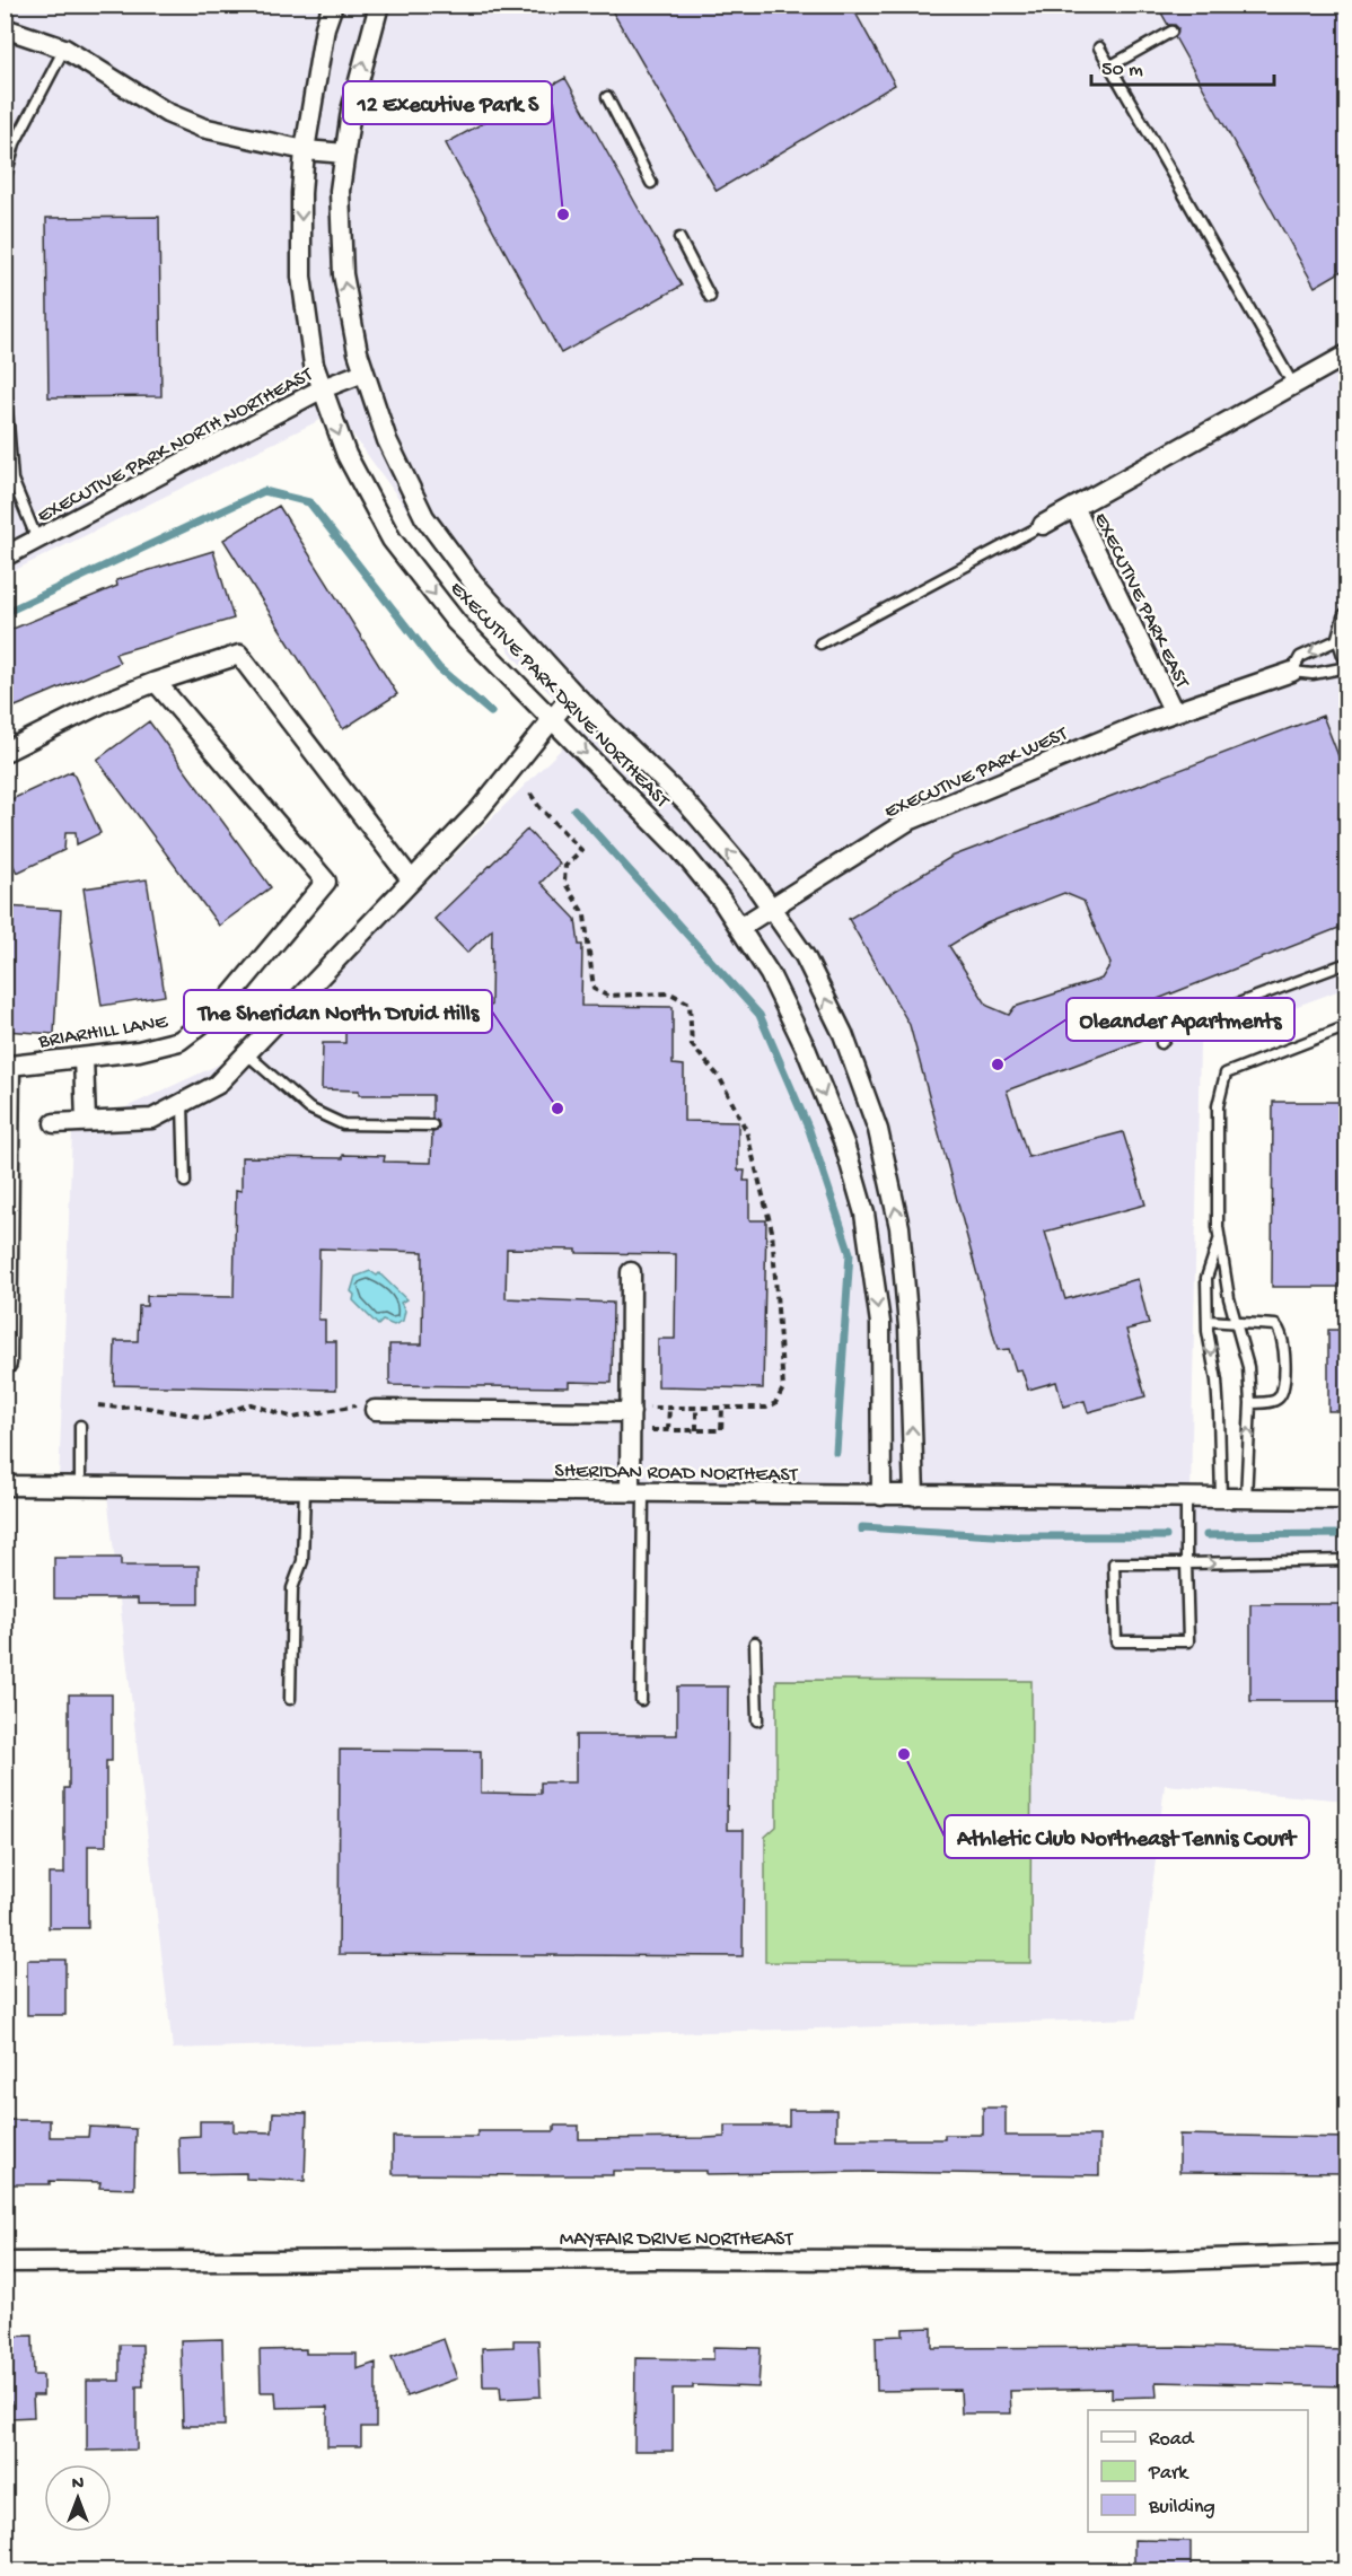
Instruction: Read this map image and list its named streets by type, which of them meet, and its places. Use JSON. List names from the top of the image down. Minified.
{"streets":{"street":["EXECUTIVE PARK NORTH NORTHEAST","EXECUTIVE PARK EAST","EXECUTIVE PARK DRIVE NORTHEAST","EXECUTIVE PARK WEST","BRIARHILL LANE","SHERIDAN ROAD NORTHEAST","MAYFAIR DRIVE NORTHEAST"]},"crossings":[["EXECUTIVE PARK NORTH NORTHEAST","EXECUTIVE PARK DRIVE NORTHEAST"],["EXECUTIVE PARK EAST","EXECUTIVE PARK WEST"],["EXECUTIVE PARK DRIVE NORTHEAST","EXECUTIVE PARK WEST"]],"places":["12 Executive Park S","Oleander Apartments","The Sheridan North Druid Hills","Athletic Club Northeast Tennis Court"],"legend":["Road","Park","Building"],"scale_bar":"50 m","north":"top"}
